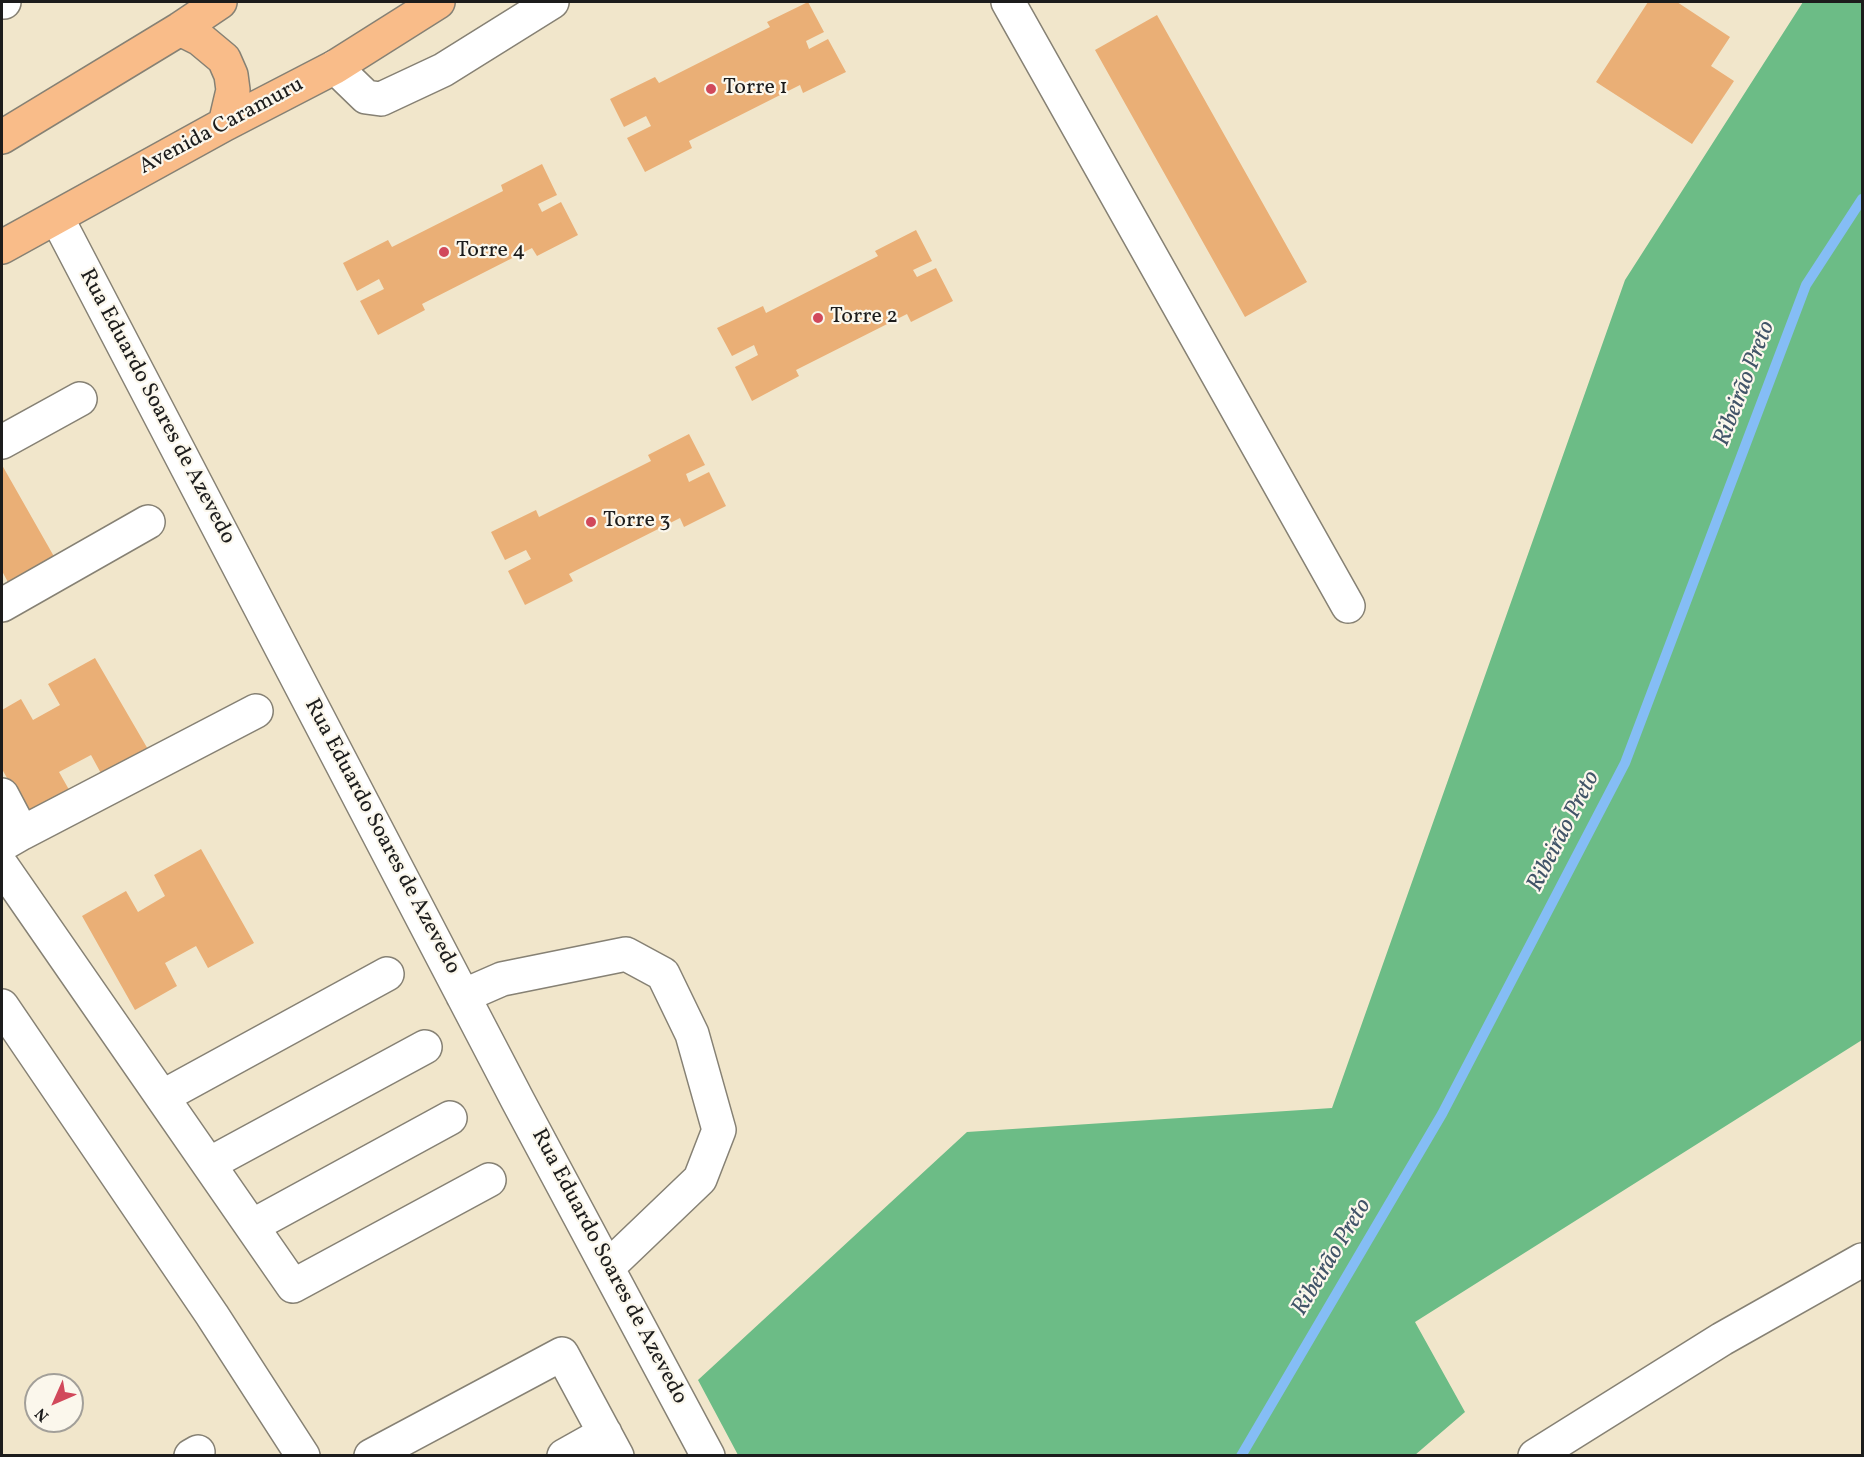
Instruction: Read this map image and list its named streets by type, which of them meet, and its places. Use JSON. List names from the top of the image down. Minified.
{"streets":{"main road":["Avenida Caramuru"],"street":["Rua Eduardo Soares de Azevedo"]},"crossings":[["Avenida Caramuru","Rua Eduardo Soares de Azevedo"]],"water":["Ribeirão Preto"],"places":["Torre 1","Torre 4","Torre 2","Torre 3"],"north":"bottom left"}
